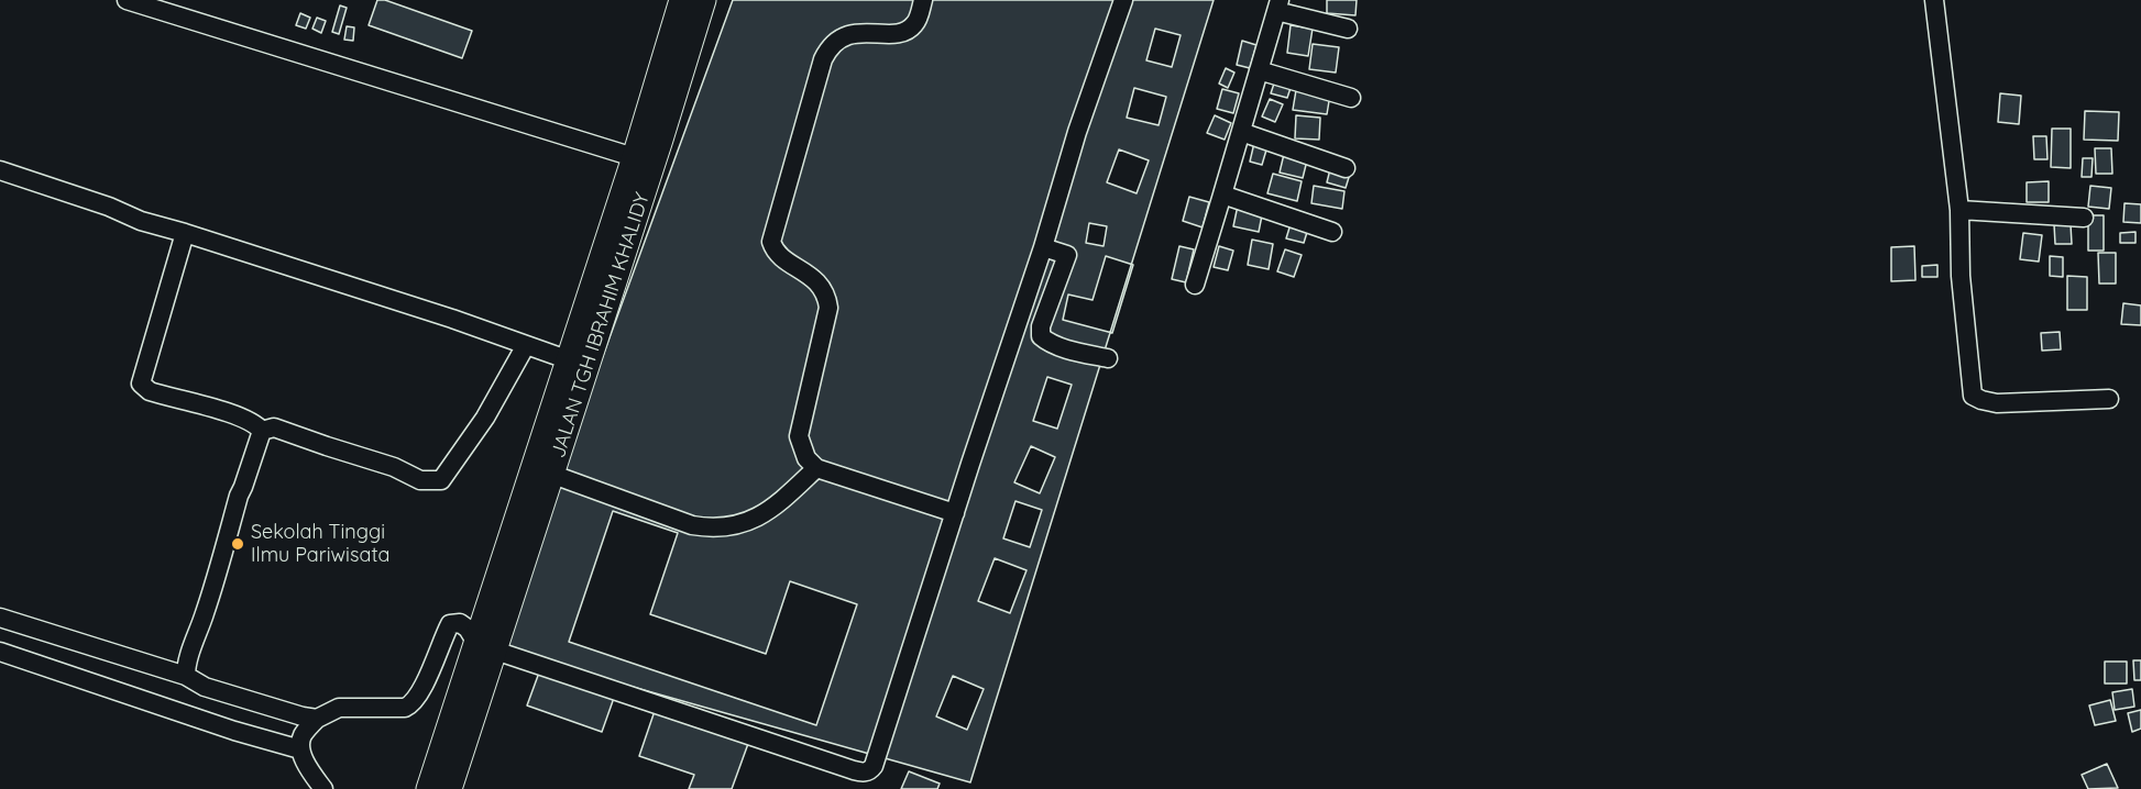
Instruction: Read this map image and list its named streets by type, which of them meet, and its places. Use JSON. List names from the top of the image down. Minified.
{"streets":{"main road":["JALAN TGH IBRAHIM KHALIDY"]},"places":["Sekolah Tinggi Ilmu Pariwisata"]}
